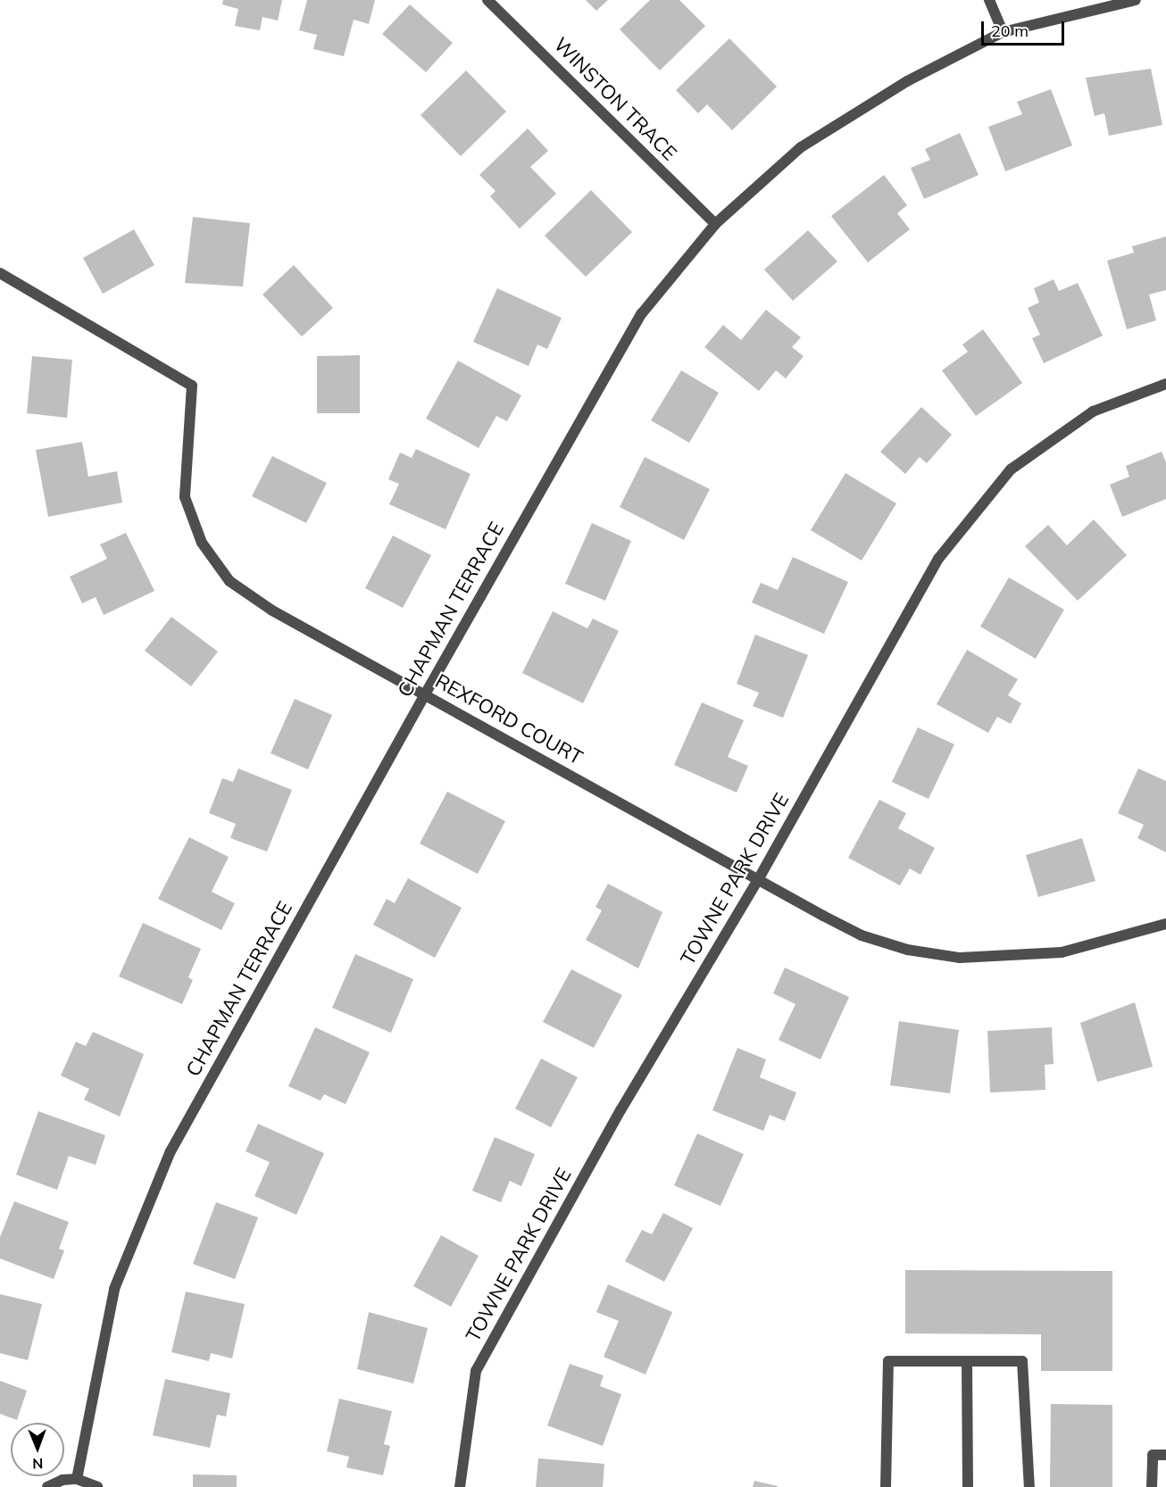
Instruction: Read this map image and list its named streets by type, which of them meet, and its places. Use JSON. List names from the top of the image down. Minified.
{"streets":{"street":["WINSTON TRACE","CHAPMAN TERRACE","REXFORD COURT","TOWNE PARK DRIVE"]},"crossings":[["WINSTON TRACE","CHAPMAN TERRACE"],["CHAPMAN TERRACE","REXFORD COURT"],["REXFORD COURT","TOWNE PARK DRIVE"]],"scale_bar":"20 m","north":"bottom"}
